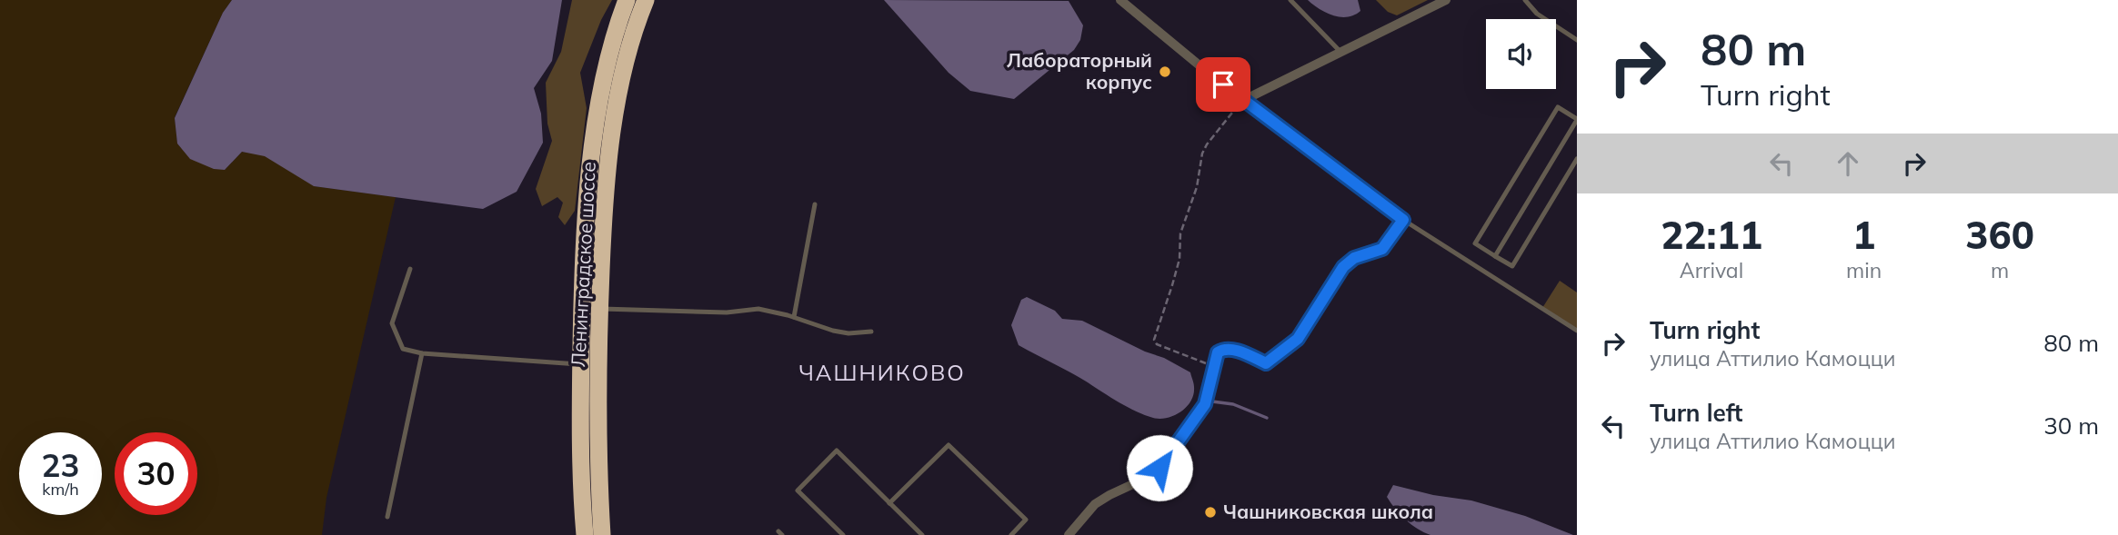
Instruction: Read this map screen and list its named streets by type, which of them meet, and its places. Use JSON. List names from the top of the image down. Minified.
{"streets":{"highway":["Ленинградское шоссе"]},"districts":["ЧАШНИКОВО"],"places":["Лабораторный корпус","Чашниковская школа"],"page":{"turn":["80 m","Turn right"],"eta":["22:11","Arrival","1","min","360","m"],"list":[{"name":"Turn right","note":"улица Аттилио Камоцци","value":"80 m"},{"name":"Turn left","note":"улица Аттилио Камоцци","value":"30 m"}],"speed":"23 km/h","limit":"30"}}
